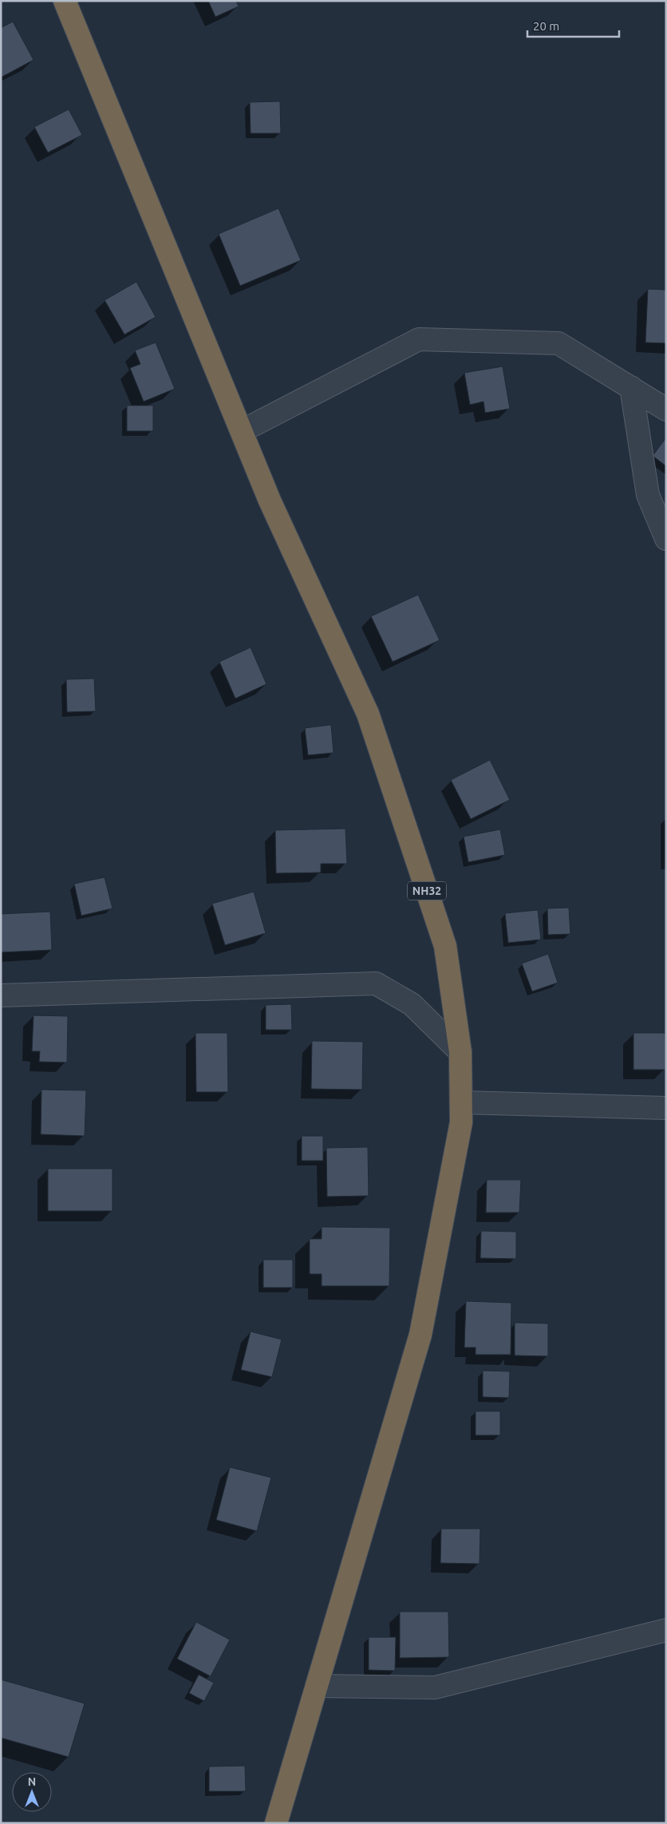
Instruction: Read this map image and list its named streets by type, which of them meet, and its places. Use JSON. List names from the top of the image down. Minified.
{"streets":{"highway":["NH32"]},"scale_bar":"20 m","north":"top"}
